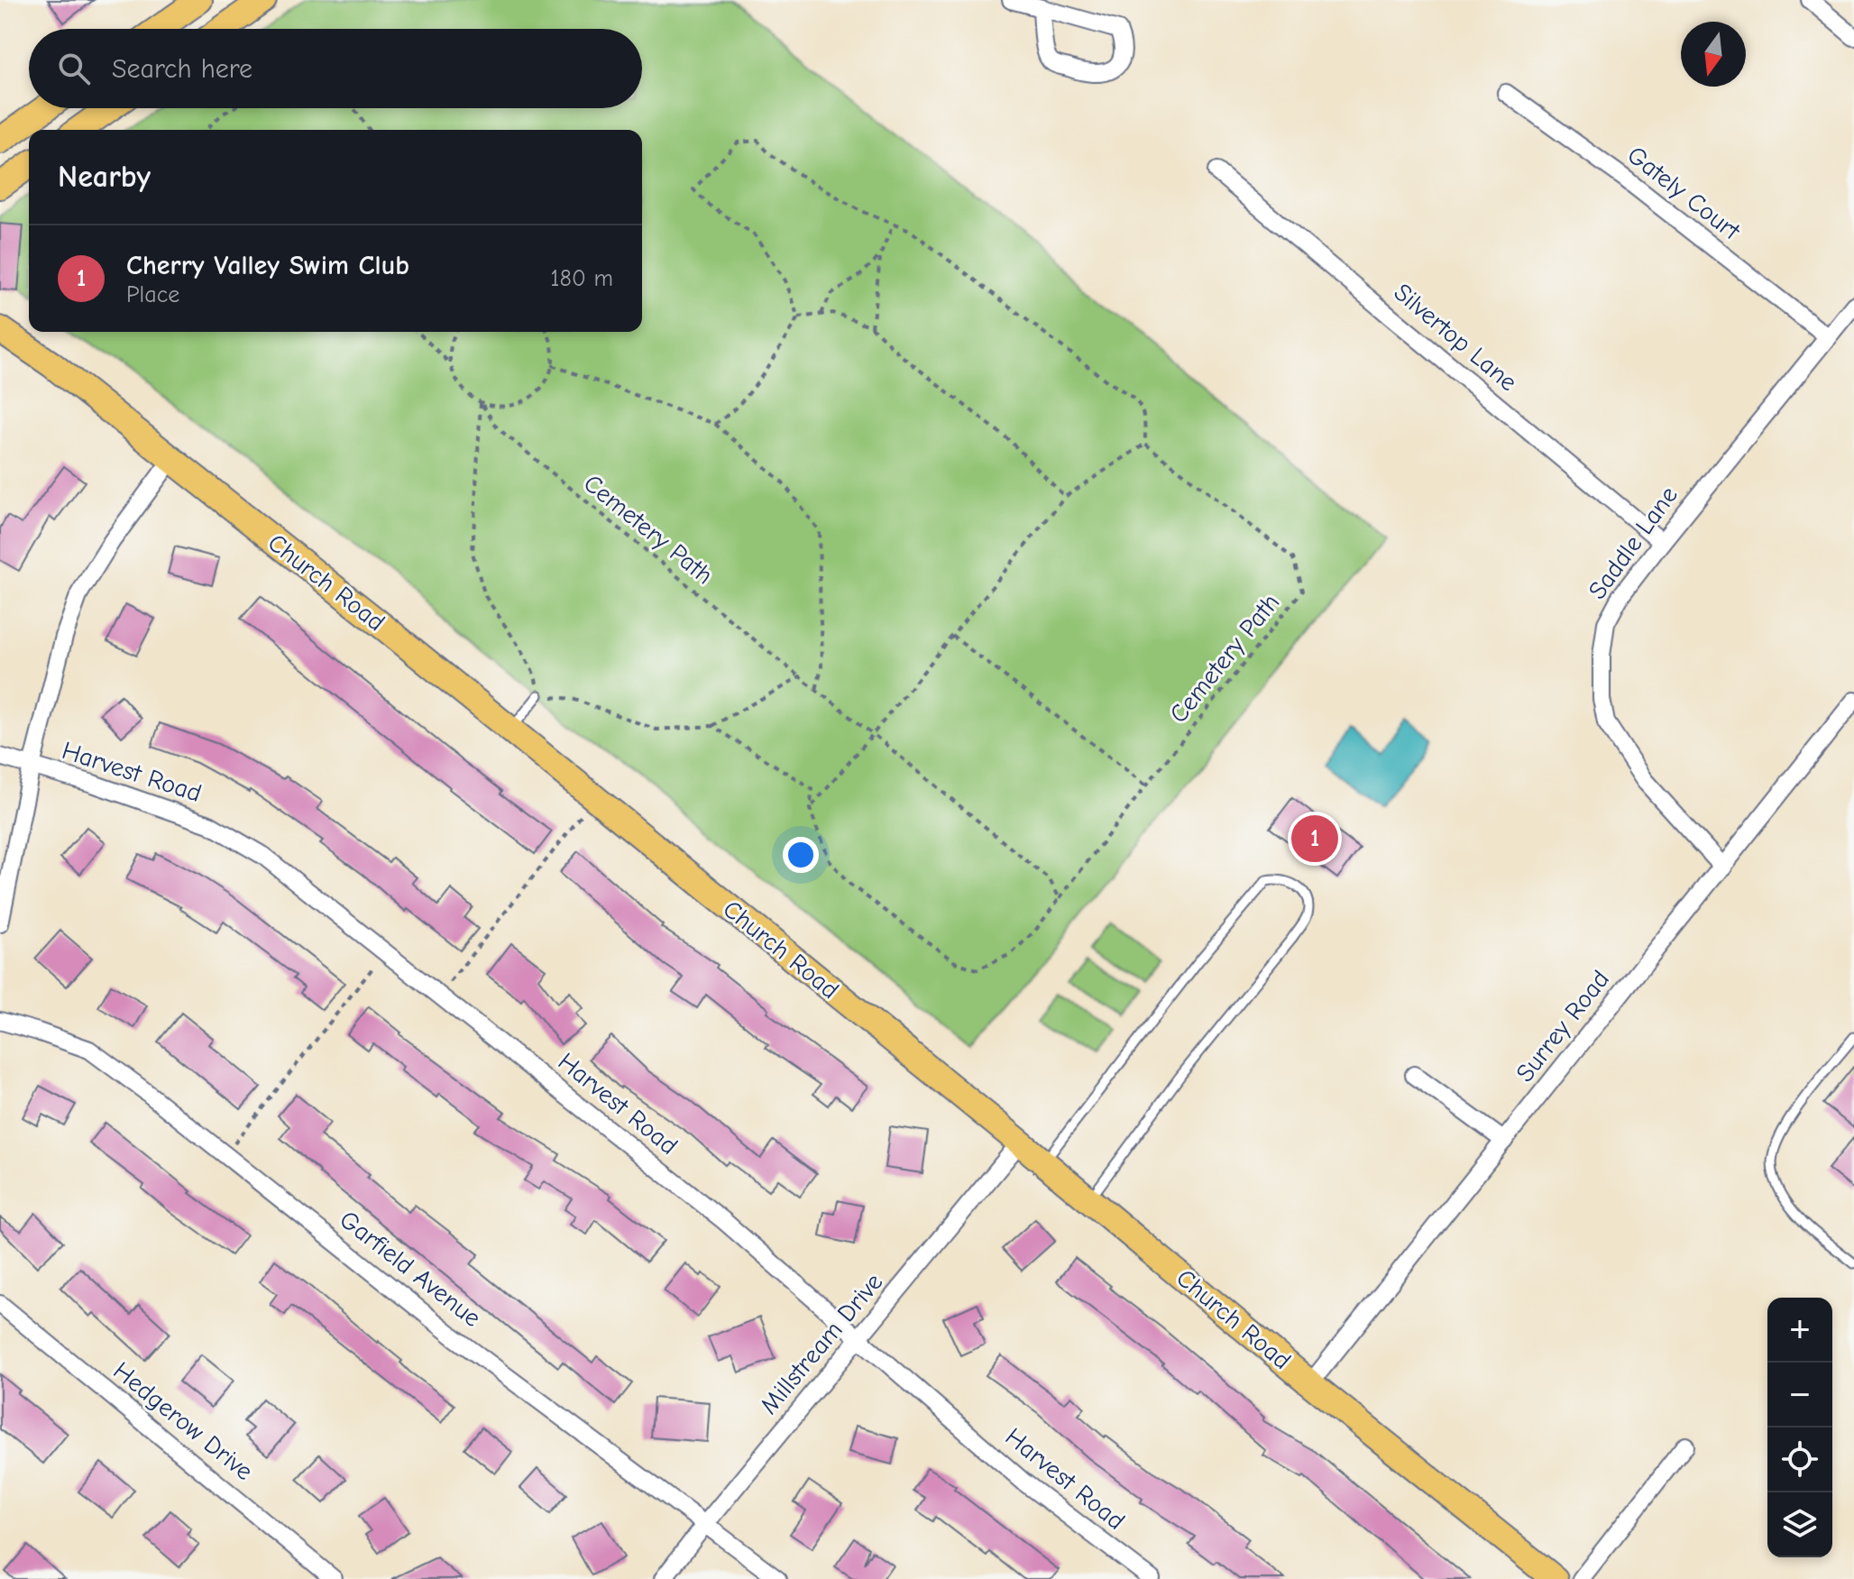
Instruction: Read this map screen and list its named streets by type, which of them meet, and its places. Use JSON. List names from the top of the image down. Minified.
{"streets":{"main road":["Church Road"],"street":["Gately Court","Silvertop Lane","Saddle Lane","Harvest Road","Surrey Road","Garfield Avenue","Millstream Drive","Hedgerow Drive"],"path":["Cemetery Path"]},"crossings":[["Gately Court","Saddle Lane"],["Silvertop Lane","Saddle Lane"],["Saddle Lane","Surrey Road"],["Church Road","Surrey Road"],["Church Road","Millstream Drive"],["Harvest Road","Millstream Drive"],["Garfield Avenue","Millstream Drive"]],"north":"bottom","page":{"search":"Search here","heading":"Nearby","list":[{"mark":"1","name":"Cherry Valley Swim Club","note":"Place","value":"180 m"}],"pins":"1","map_buttons":["+","−"]}}
